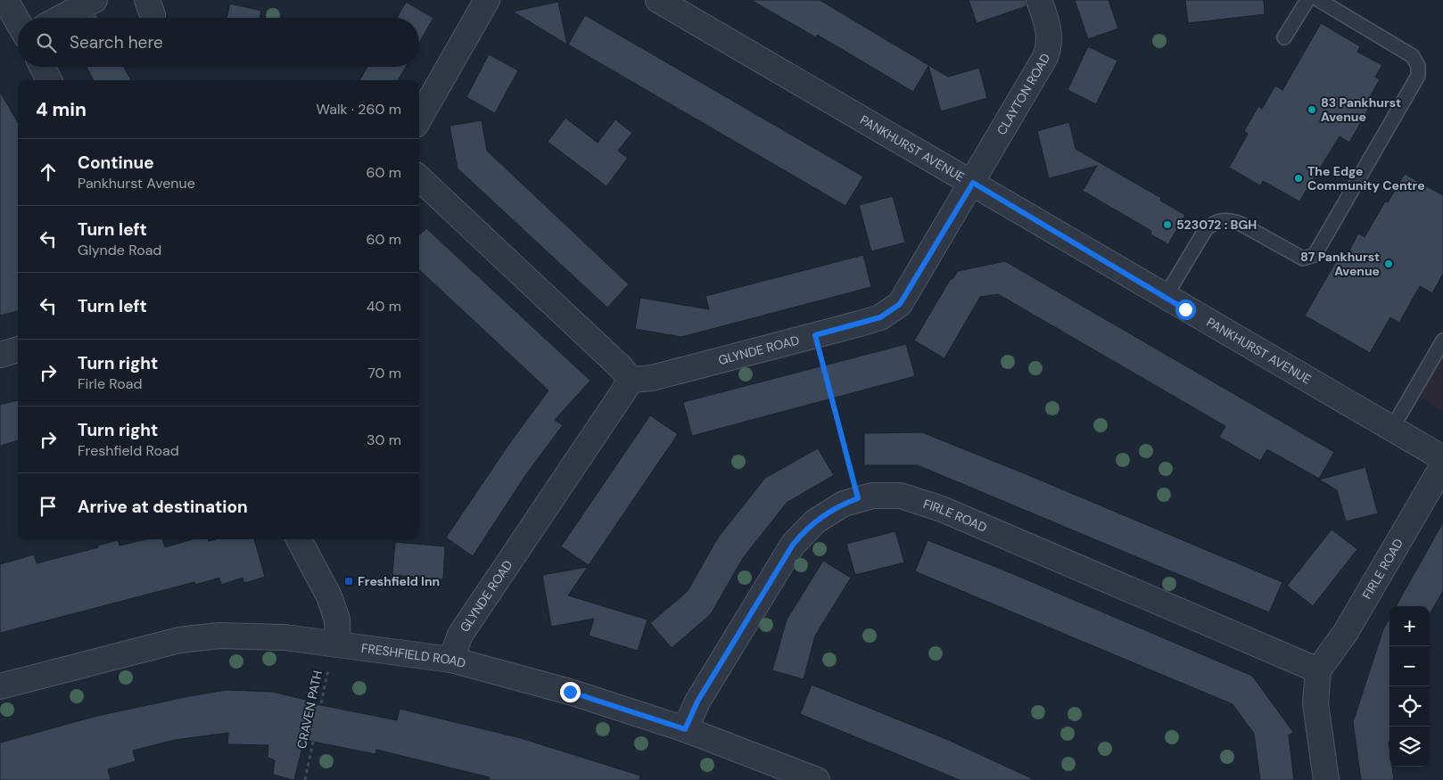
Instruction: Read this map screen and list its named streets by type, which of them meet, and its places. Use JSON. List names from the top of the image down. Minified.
{"streets":{"street":["CLAYTON ROAD","PANKHURST AVENUE","GLYNDE ROAD","FIRLE ROAD","FRESHFIELD ROAD"],"path":["CRAVEN PATH"]},"crossings":[["CLAYTON ROAD","PANKHURST AVENUE"],["CLAYTON ROAD","GLYNDE ROAD"],["PANKHURST AVENUE","GLYNDE ROAD"],["GLYNDE ROAD","FRESHFIELD ROAD"],["FIRLE ROAD","FRESHFIELD ROAD"],["FRESHFIELD ROAD","CRAVEN PATH"]],"places":{"other":["83 Pankhurst Avenue","The Edge Community Centre","523072 : BGH","87 Pankhurst Avenue"],"transit":["Freshfield Inn"]},"page":{"search":"Search here","heading":["4 min","Walk · 260 m"],"list":[["Continue","Pankhurst Avenue","60 m"],["Turn left","Glynde Road","60 m"],["Turn left","40 m"],["Turn right","Firle Road","70 m"],["Turn right","Freshfield Road","30 m"],"Arrive at destination"],"map_buttons":["+","−"]}}
